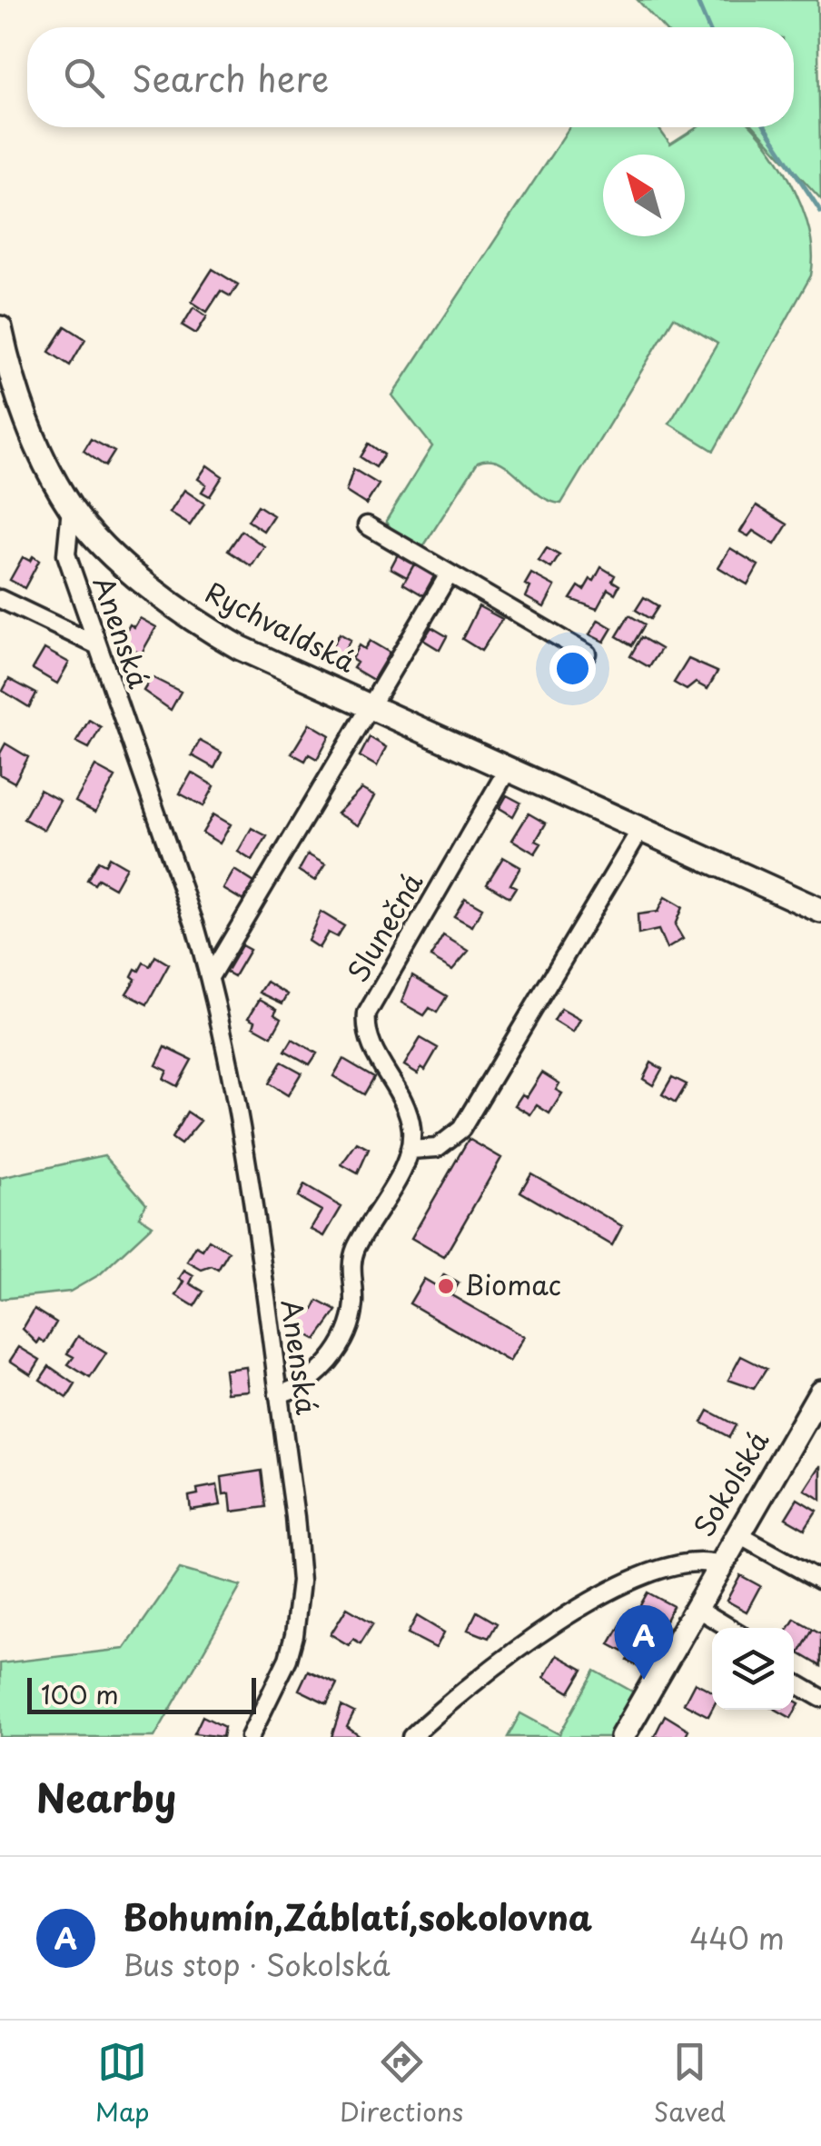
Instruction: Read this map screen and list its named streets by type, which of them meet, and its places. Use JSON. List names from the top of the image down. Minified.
{"streets":{"street":["Rychvaldská","Anenská","Slunečná","Sokolská"]},"crossings":[["Rychvaldská","Anenská"],["Rychvaldská","Slunečná"]],"places":["Biomac"],"scale_bar":"100 m","north":"top left","page":{"search":"Search here","pins":"A","scale":"100 m","heading":"Nearby","list":[{"mark":"A","name":"Bohumín,Záblatí,sokolovna","note":"Bus stop · Sokolská","value":"440 m"}],"nav":["Map","Directions","Saved"]}}
